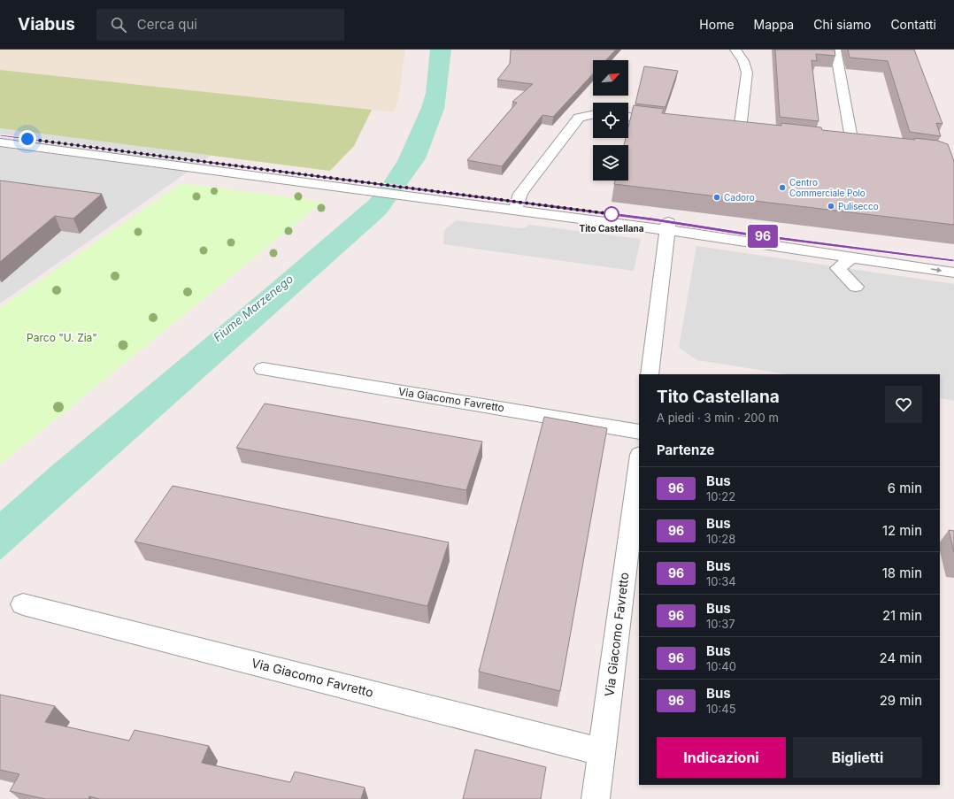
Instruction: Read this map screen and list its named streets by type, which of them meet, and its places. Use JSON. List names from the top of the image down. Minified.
{"streets":{"street":["Via Giacomo Favretto"]},"water":["Fiume Marzenego"],"parks":["Parco \"U. Zia\""],"places":["Centro Commerciale Polo","Cadoro","Pulisecco","Tito Castellana"],"lines":["bus line 96"],"north":"top right","page":{"header":"Viabus","search":"Cerca qui","nav":["Home","Mappa","Chi siamo","Contatti"],"on_map":"96","heading":[["Tito Castellana","A piedi · 3 min · 200 m"],"Partenze"],"list":[{"mark":"96","name":"Bus","note":"10:22","value":"6 min"},{"mark":"96","name":"Bus","note":"10:28","value":"12 min"},{"mark":"96","name":"Bus","note":"10:34","value":"18 min"},{"mark":"96","name":"Bus","note":"10:37","value":"21 min"},{"mark":"96","name":"Bus","note":"10:40","value":"24 min"},{"mark":"96","name":"Bus","note":"10:45","value":"29 min"}],"buttons":["Indicazioni","Biglietti"]}}
